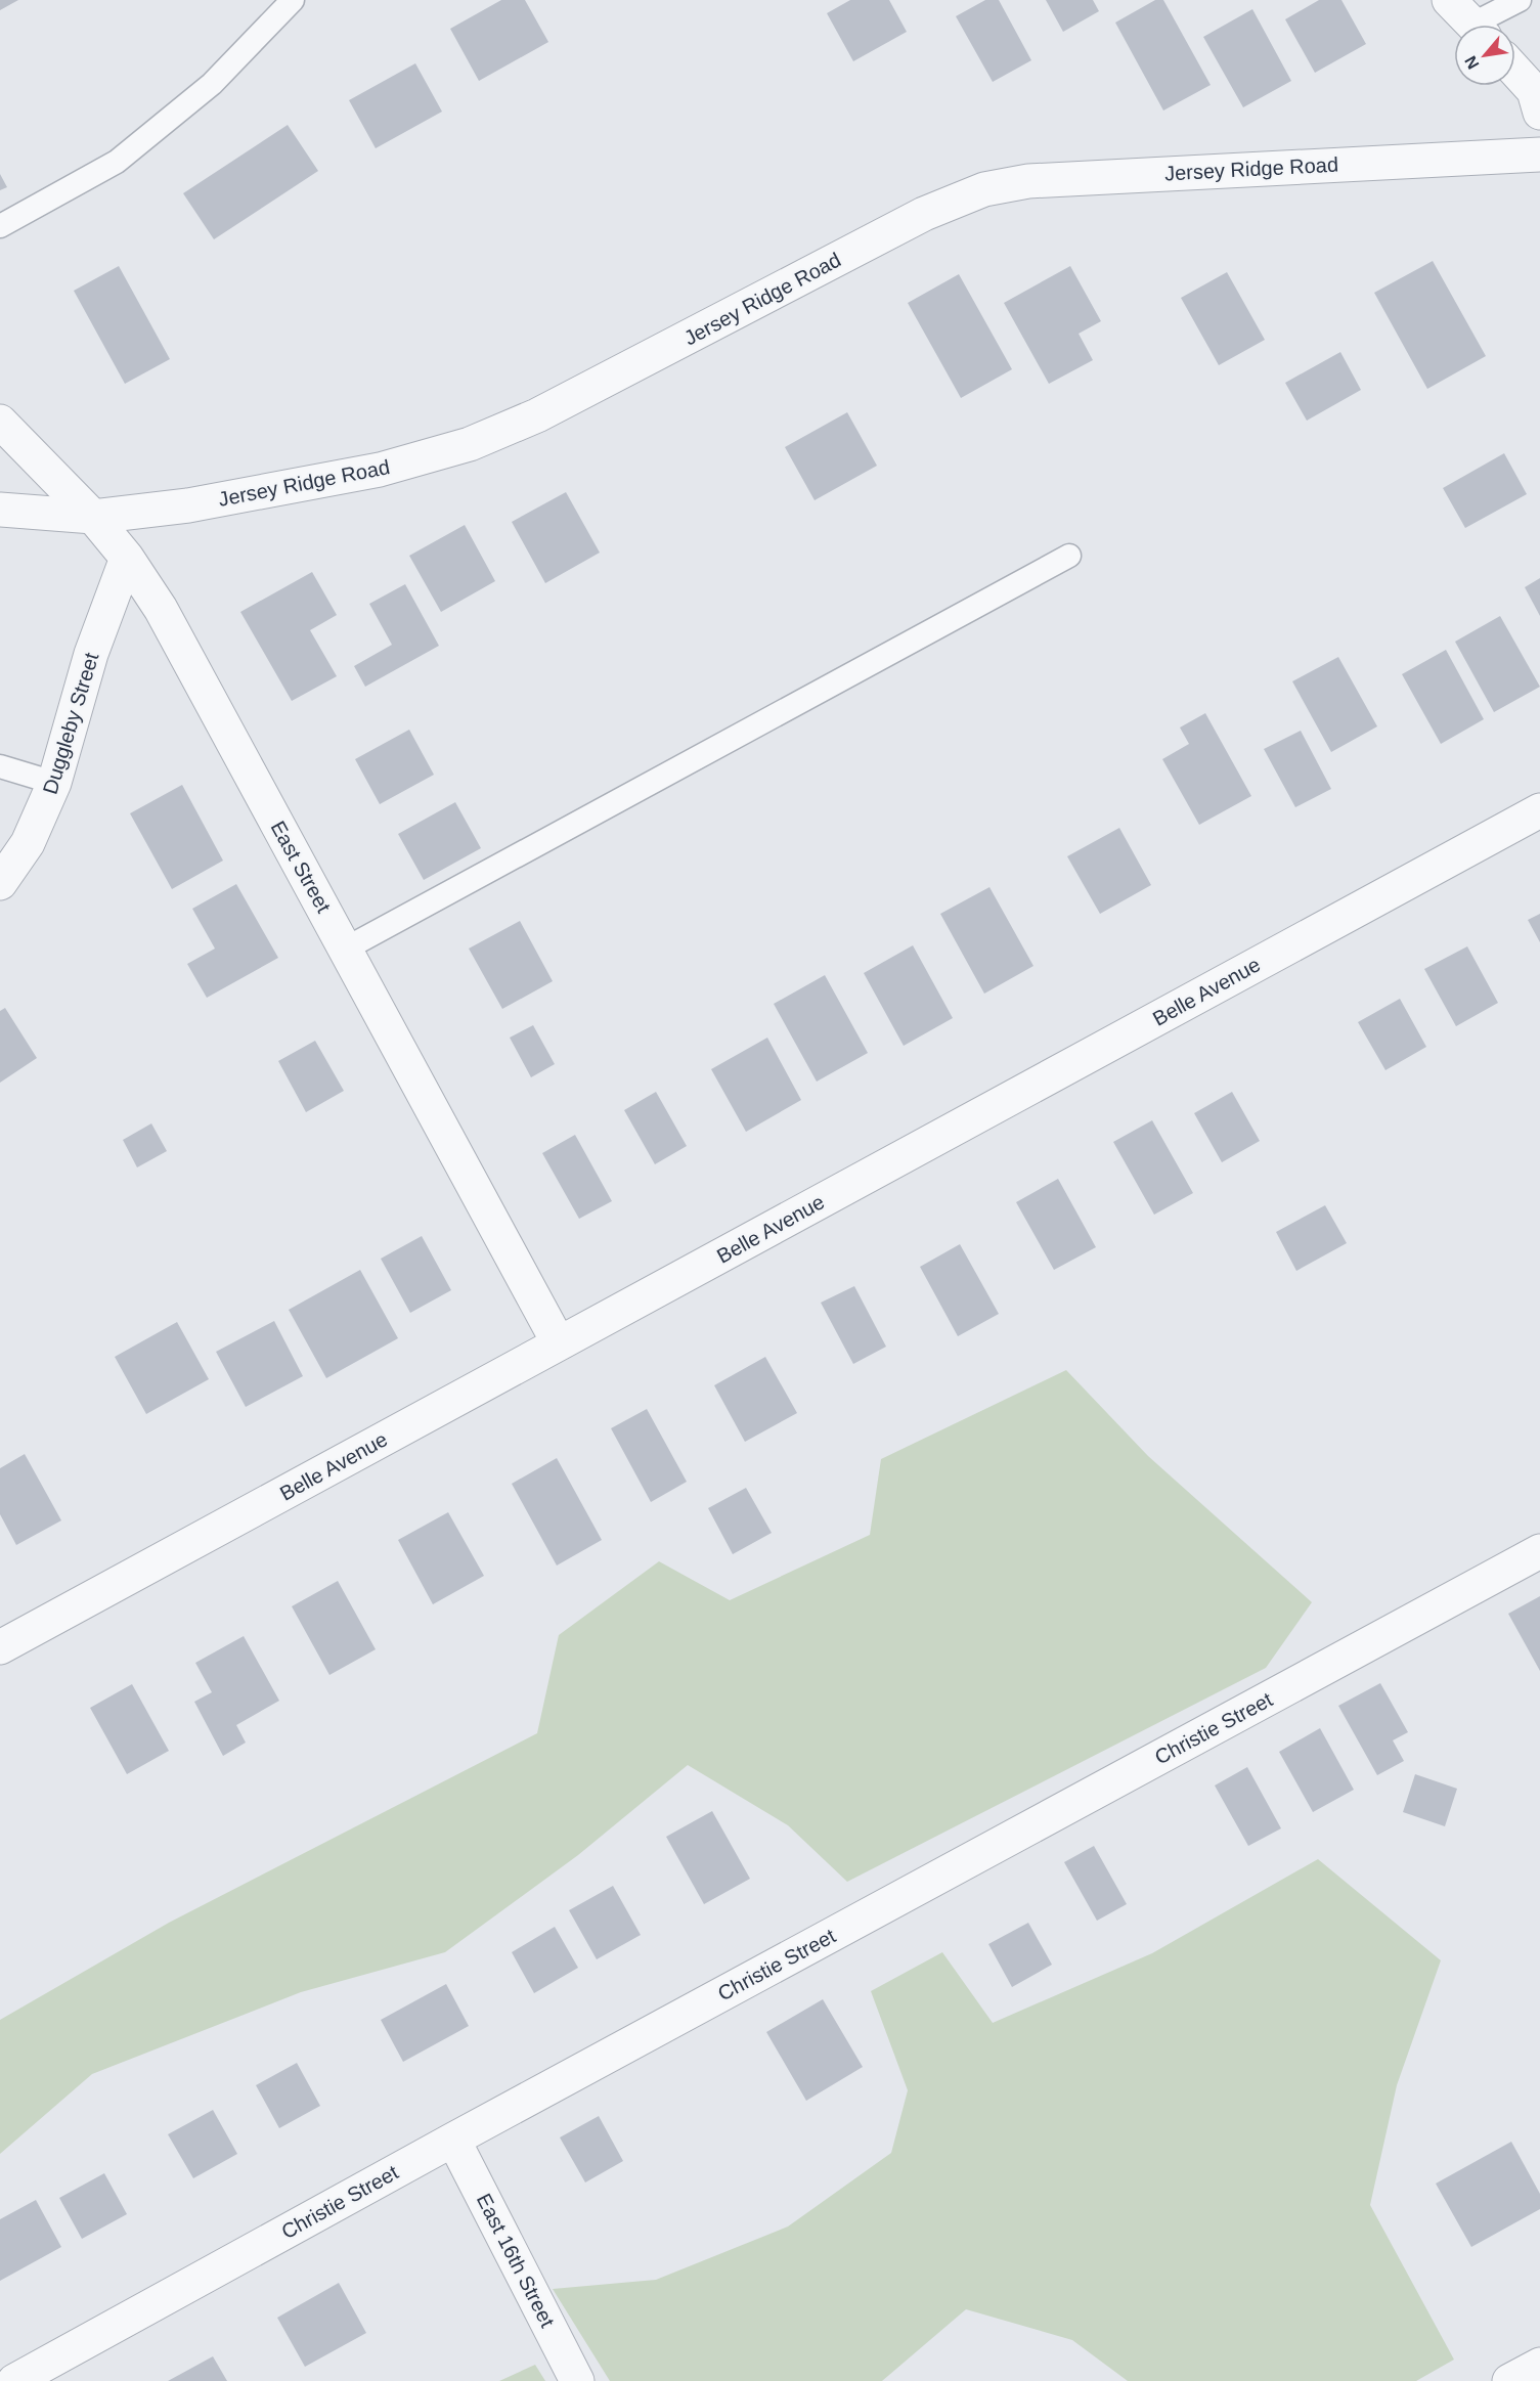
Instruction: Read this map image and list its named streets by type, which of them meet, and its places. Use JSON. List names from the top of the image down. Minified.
{"streets":{"street":["Jersey Ridge Road","Duggleby Street","East Street","Belle Avenue","Christie Street","East 16th Street"]},"crossings":[["Jersey Ridge Road","East Street"],["Duggleby Street","East Street"],["East Street","Belle Avenue"],["Christie Street","East 16th Street"]],"north":"bottom left"}
